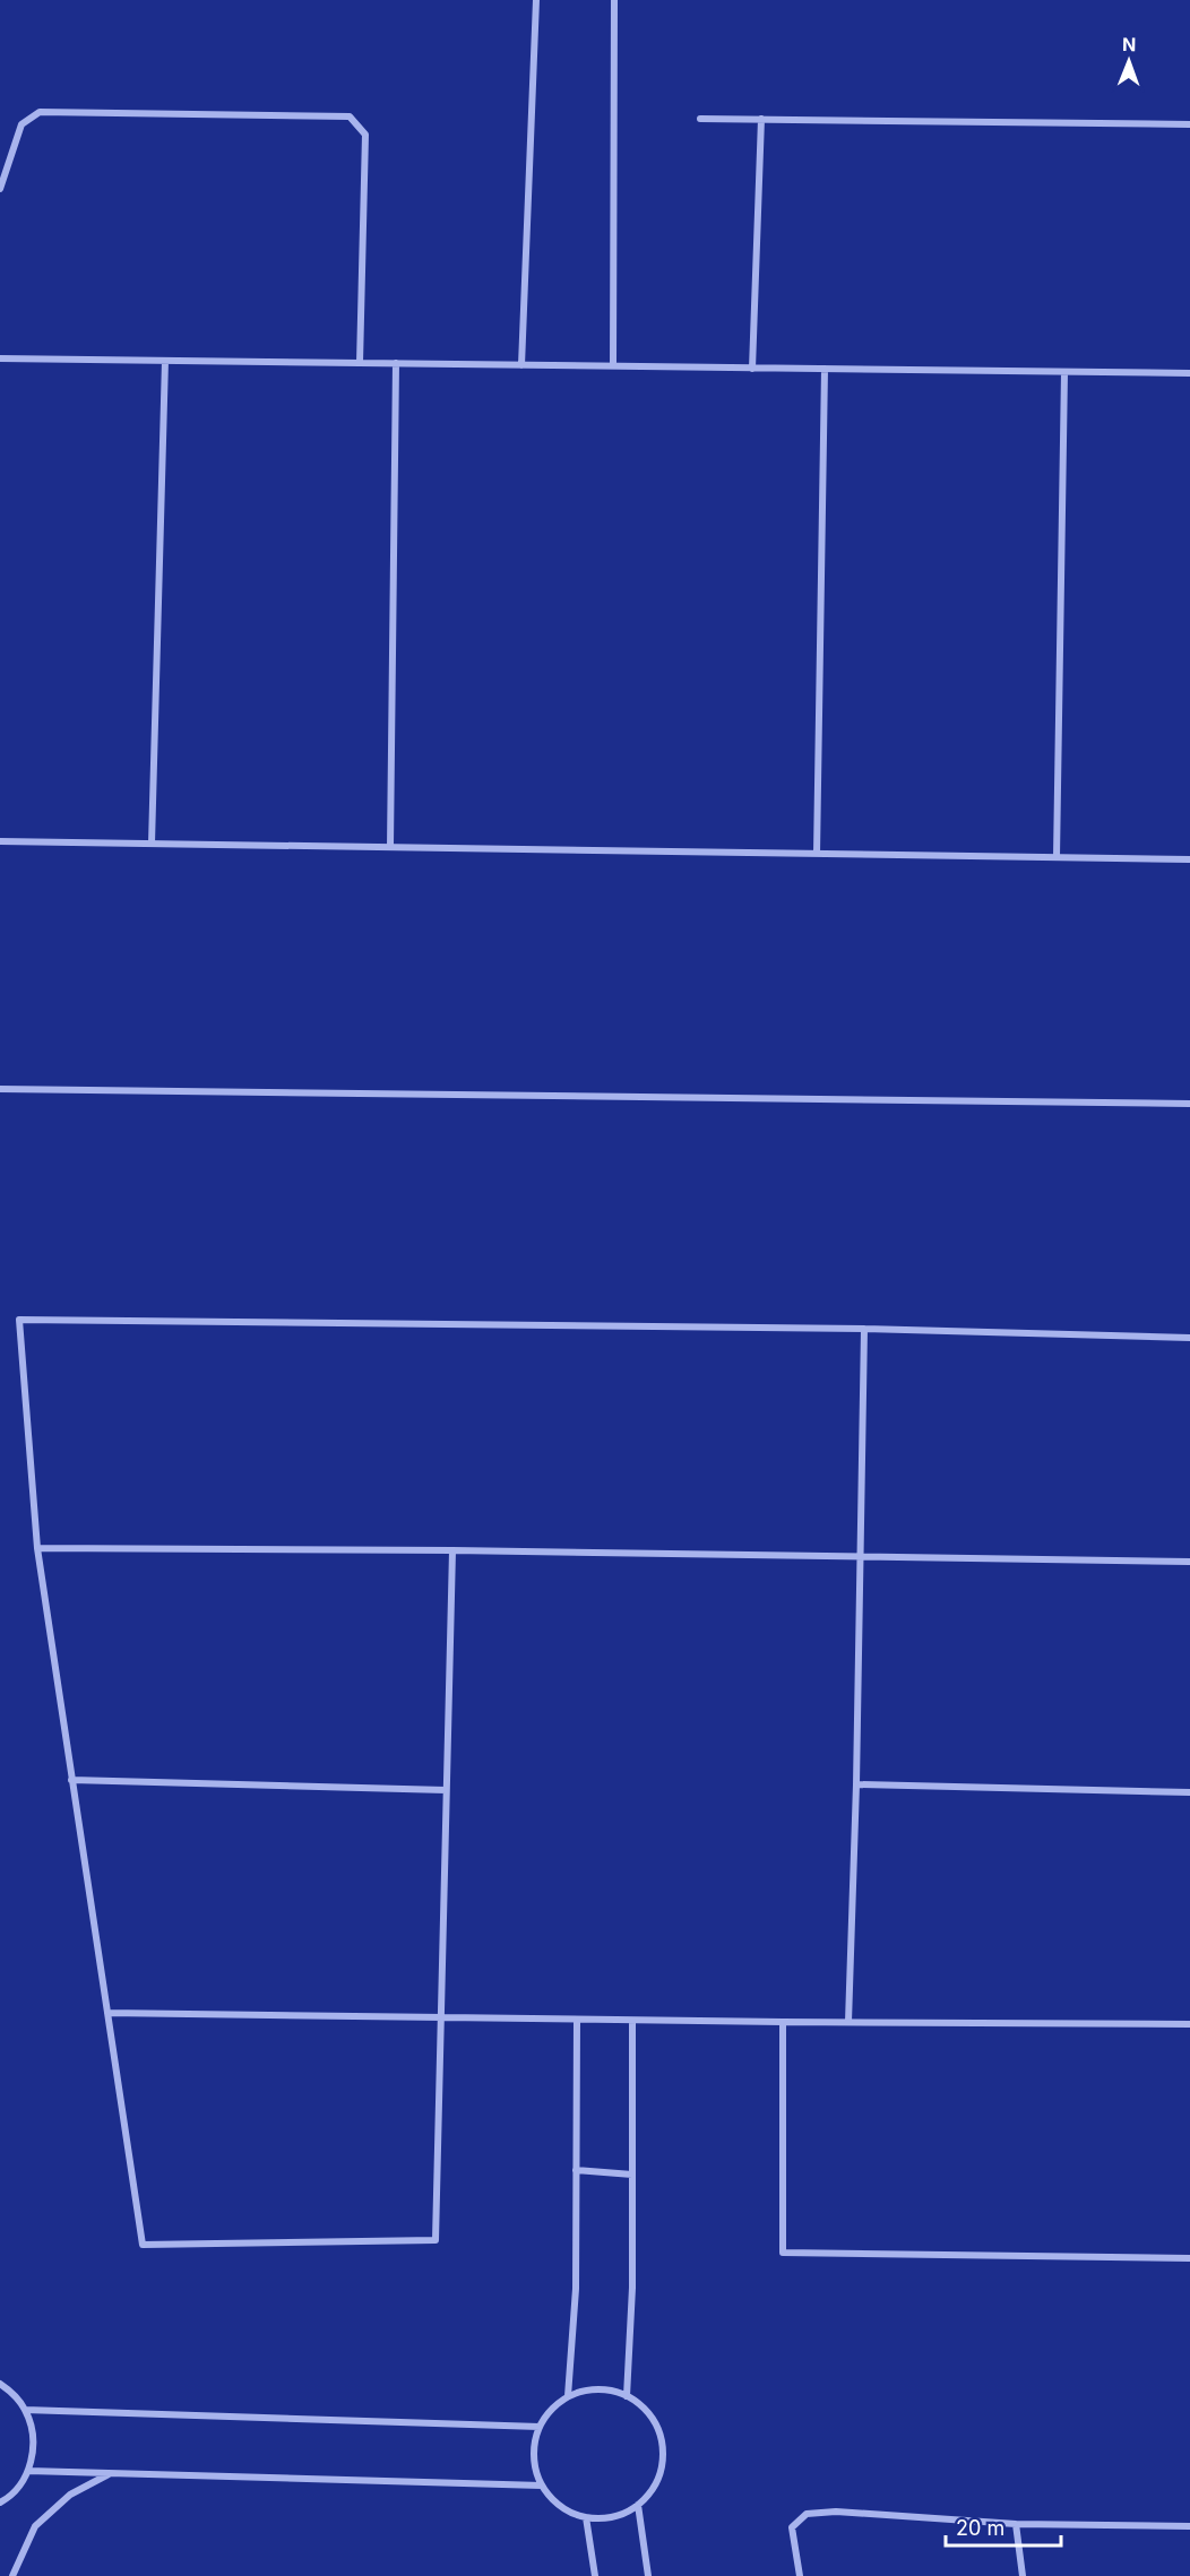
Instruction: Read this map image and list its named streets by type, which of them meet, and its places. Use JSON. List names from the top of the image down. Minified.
{"scale_bar":"20 m","north":"top"}
